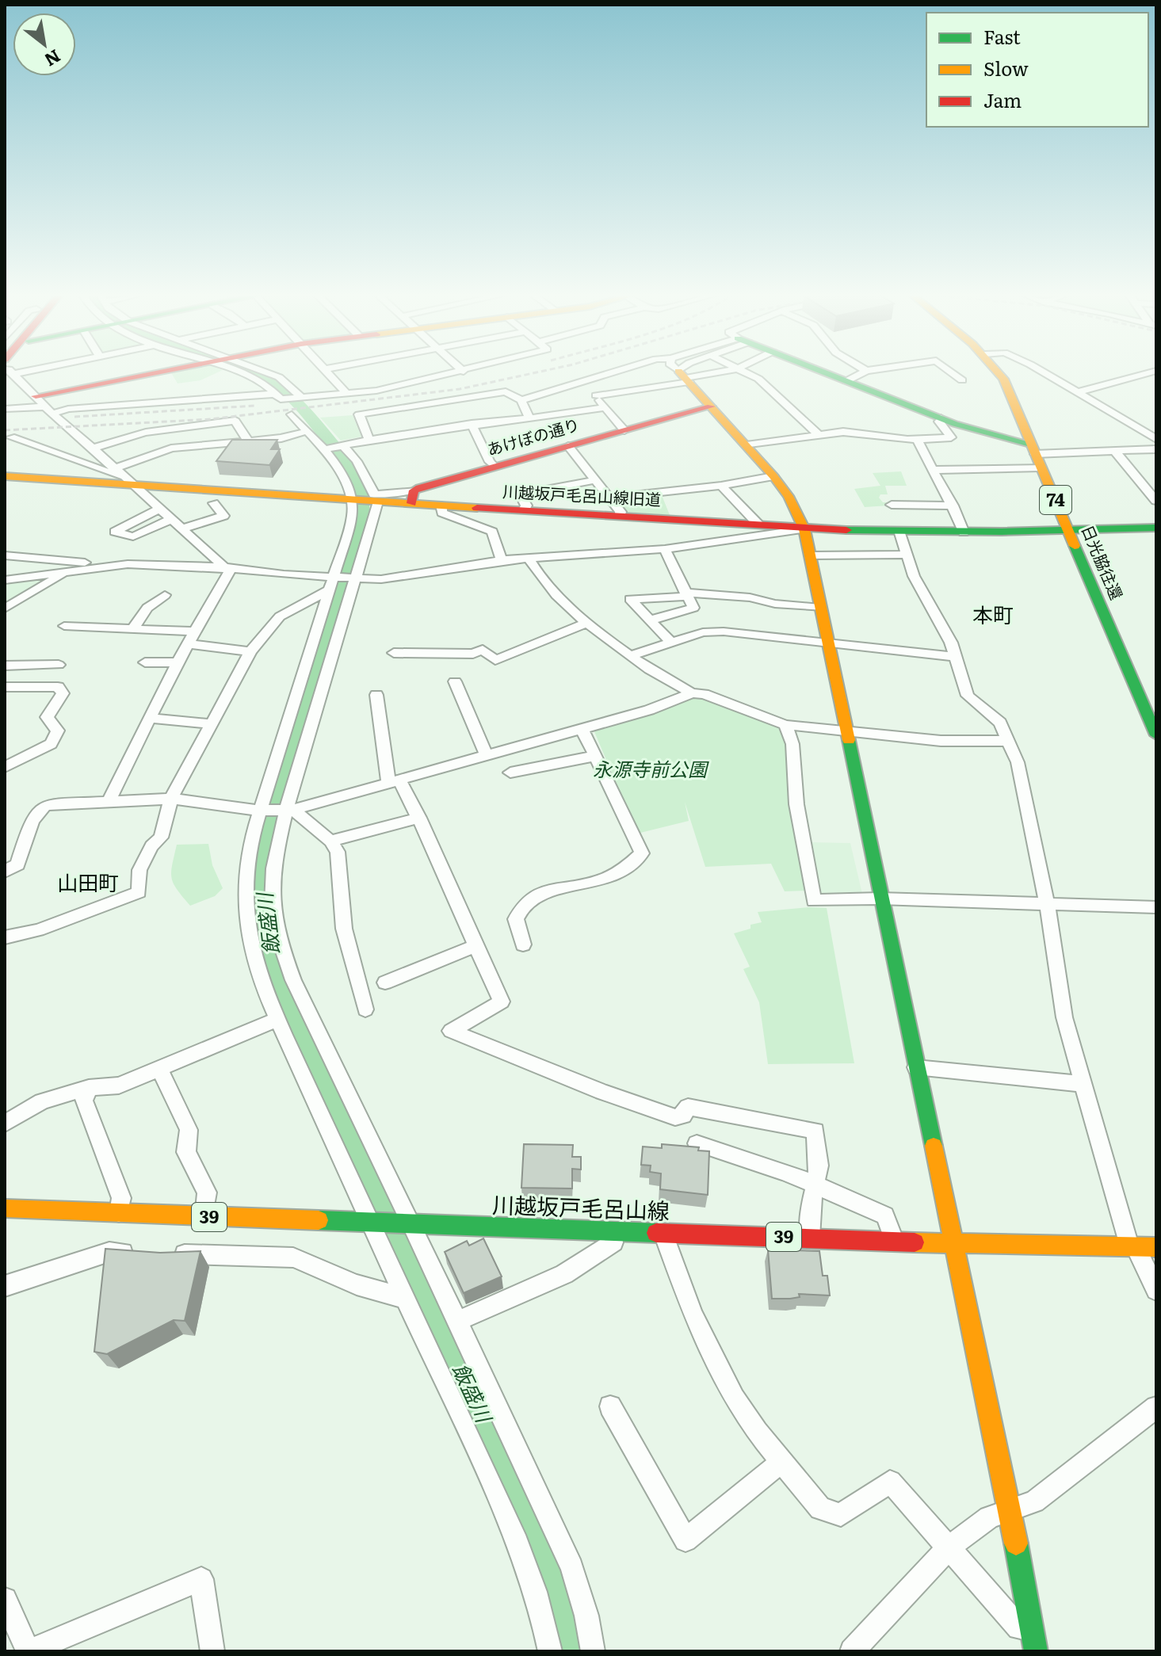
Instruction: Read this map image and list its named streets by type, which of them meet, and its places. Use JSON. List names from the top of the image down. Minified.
{"streets":{"main road":["あけぼの通り","川越坂戸毛呂山線旧道","74","日光脇往還","川越坂戸毛呂山線","39"]},"crossings":[["あけぼの通り","川越坂戸毛呂山線旧道"],["川越坂戸毛呂山線旧道","日光脇往還"]],"districts":["本町","山田町"],"water":["飯盛川"],"parks":["永源寺前公園"],"legend":["Fast","Slow","Jam"],"north":"bottom right"}
